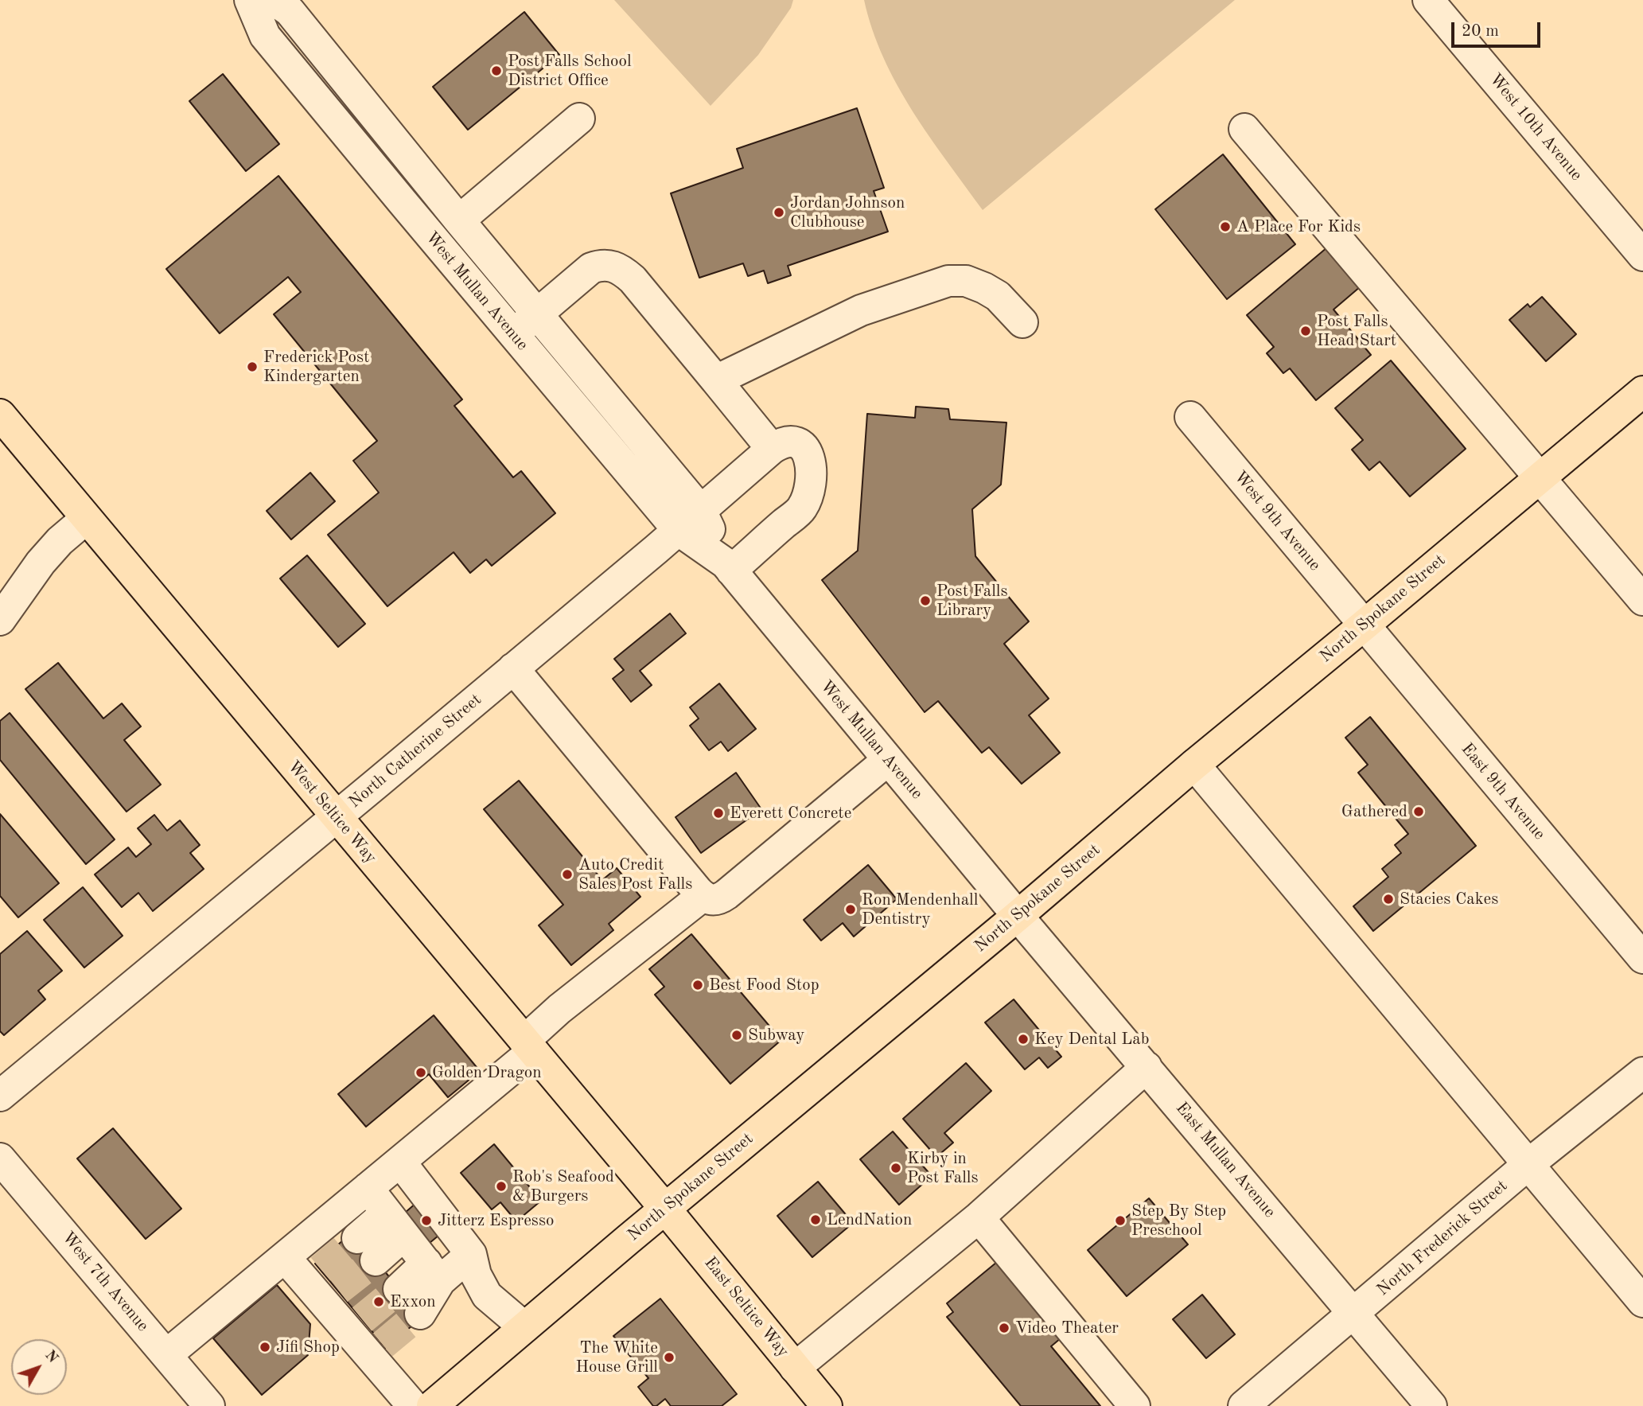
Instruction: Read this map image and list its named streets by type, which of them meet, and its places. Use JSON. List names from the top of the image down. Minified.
{"streets":{"main road":["North Spokane Street","West Seltice Way","East Seltice Way"],"street":["West 10th Avenue","West Mullan Avenue","West 9th Avenue","North Catherine Street","East 9th Avenue","East Mullan Avenue","North Frederick Street","West 7th Avenue"]},"crossings":[["West Mullan Avenue","North Spokane Street"],["West Mullan Avenue","North Catherine Street"],["West Mullan Avenue","East Mullan Avenue"],["West 9th Avenue","North Spokane Street"],["West 9th Avenue","East 9th Avenue"],["North Spokane Street","East 9th Avenue"],["North Spokane Street","West Seltice Way"],["North Spokane Street","East Mullan Avenue"],["North Spokane Street","East Seltice Way"],["North Catherine Street","West Seltice Way"],["West Seltice Way","East Seltice Way"],["East Mullan Avenue","North Frederick Street"]],"places":["Post Falls School District Office","Jordan Johnson Clubhouse","A Place For Kids","Post Falls Head Start","Frederick Post Kindergarten","Post Falls Library","Gathered","Everett Concrete","Auto Credit Sales Post Falls","Stacies Cakes","Ron Mendenhall Dentistry","Best Food Stop","Subway","Key Dental Lab","Golden Dragon","Kirby in Post Falls","Rob's Seafood & Burgers","LendNation","Jitterz Espresso","Step By Step Preschool","Exxon","Video Theater","Jifi Shop","The White House Grill"],"scale_bar":"20 m","north":"top right"}
